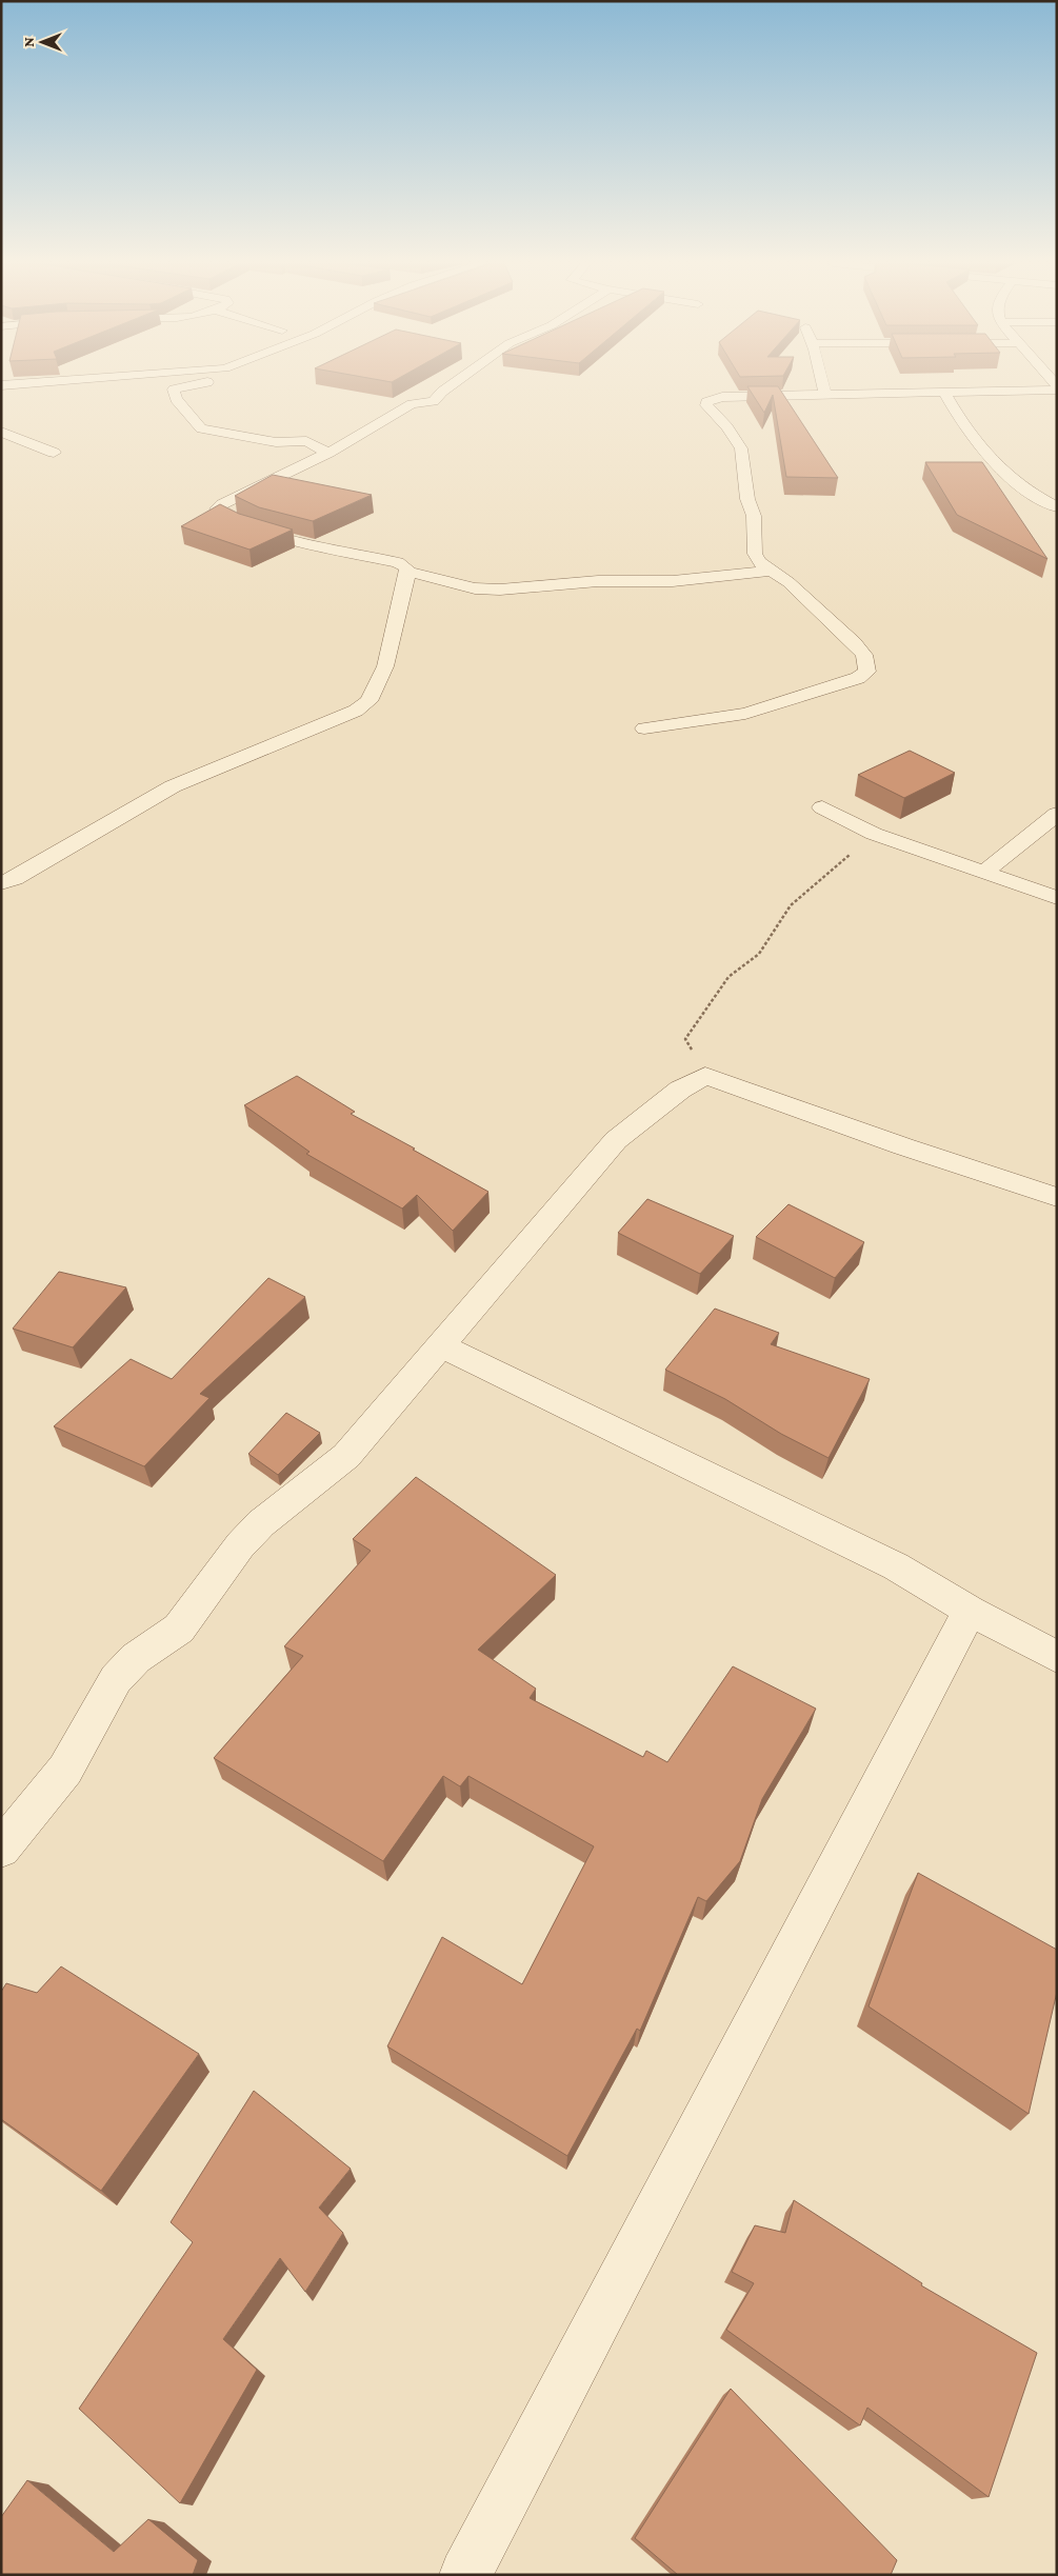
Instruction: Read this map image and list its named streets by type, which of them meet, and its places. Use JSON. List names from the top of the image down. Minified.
{"north":"left"}
